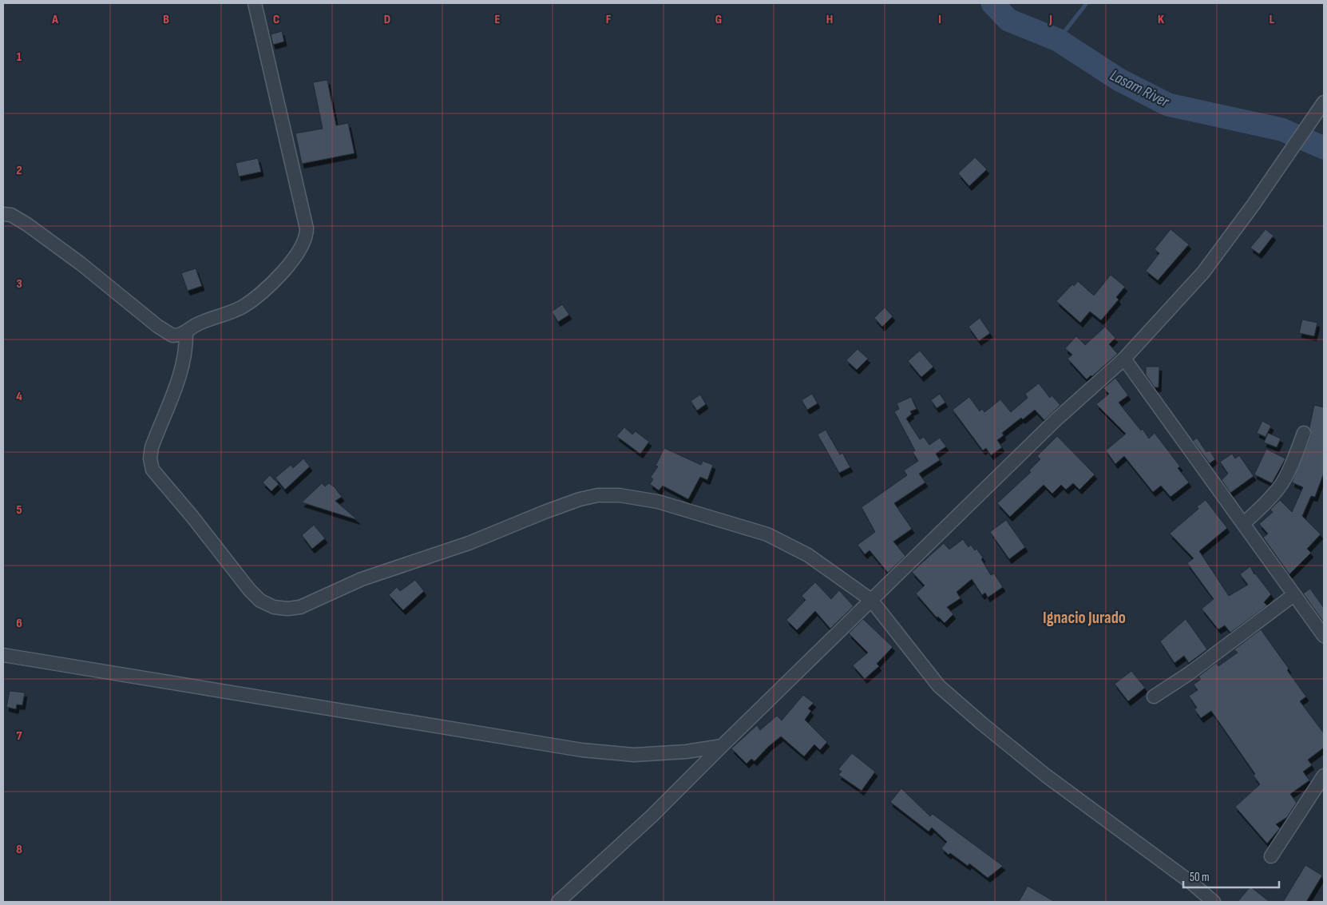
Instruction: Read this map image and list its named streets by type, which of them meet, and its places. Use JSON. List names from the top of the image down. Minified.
{"districts":["Ignacio Jurado"],"water":["Lasam River"],"scale_bar":"50 m","grid":{"columns":["A","B","C","D","E","F","G","H","I","J","K","L"],"rows":["1","2","3","4","5","6","7","8"]}}
